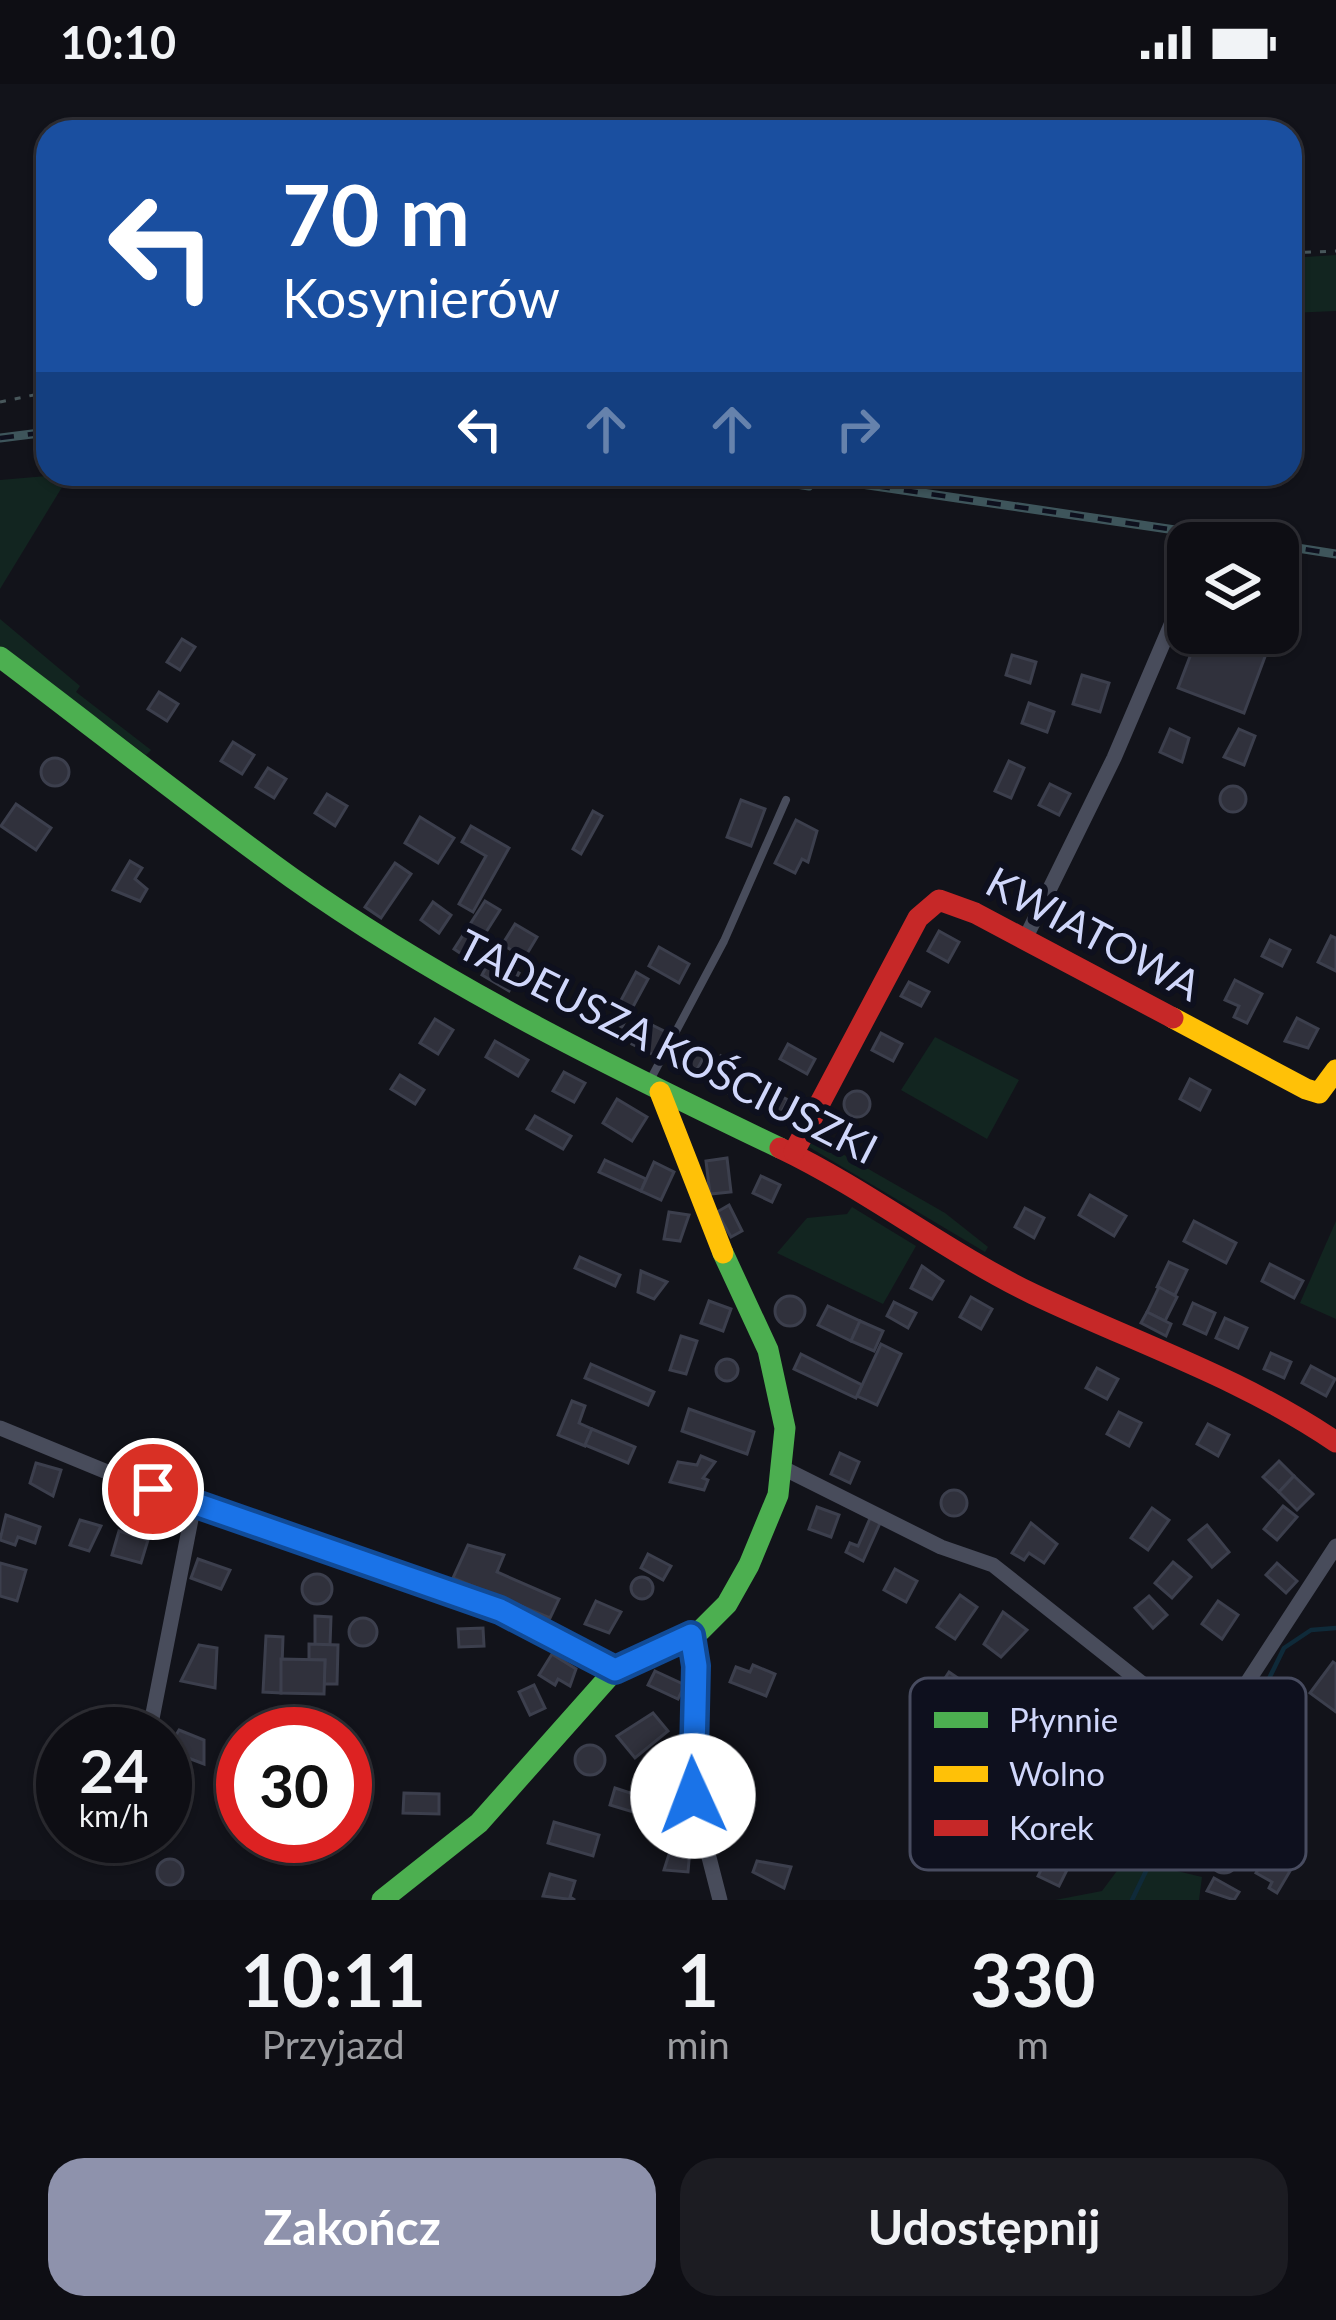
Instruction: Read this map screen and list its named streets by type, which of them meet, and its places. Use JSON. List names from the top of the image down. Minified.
{"streets":{"street":["KWIATOWA","TADEUSZA KOŚCIUSZKI"]},"crossings":[["KWIATOWA","TADEUSZA KOŚCIUSZKI"]],"legend":["Płynnie","Wolno","Korek"],"page":{"status":"10:10","turn":["70 m","Kosynierów"],"speed":"24 km/h","limit":"30","eta":["10:11","Przyjazd","1","min","330","m"],"buttons":["Zakończ","Udostępnij"]}}
